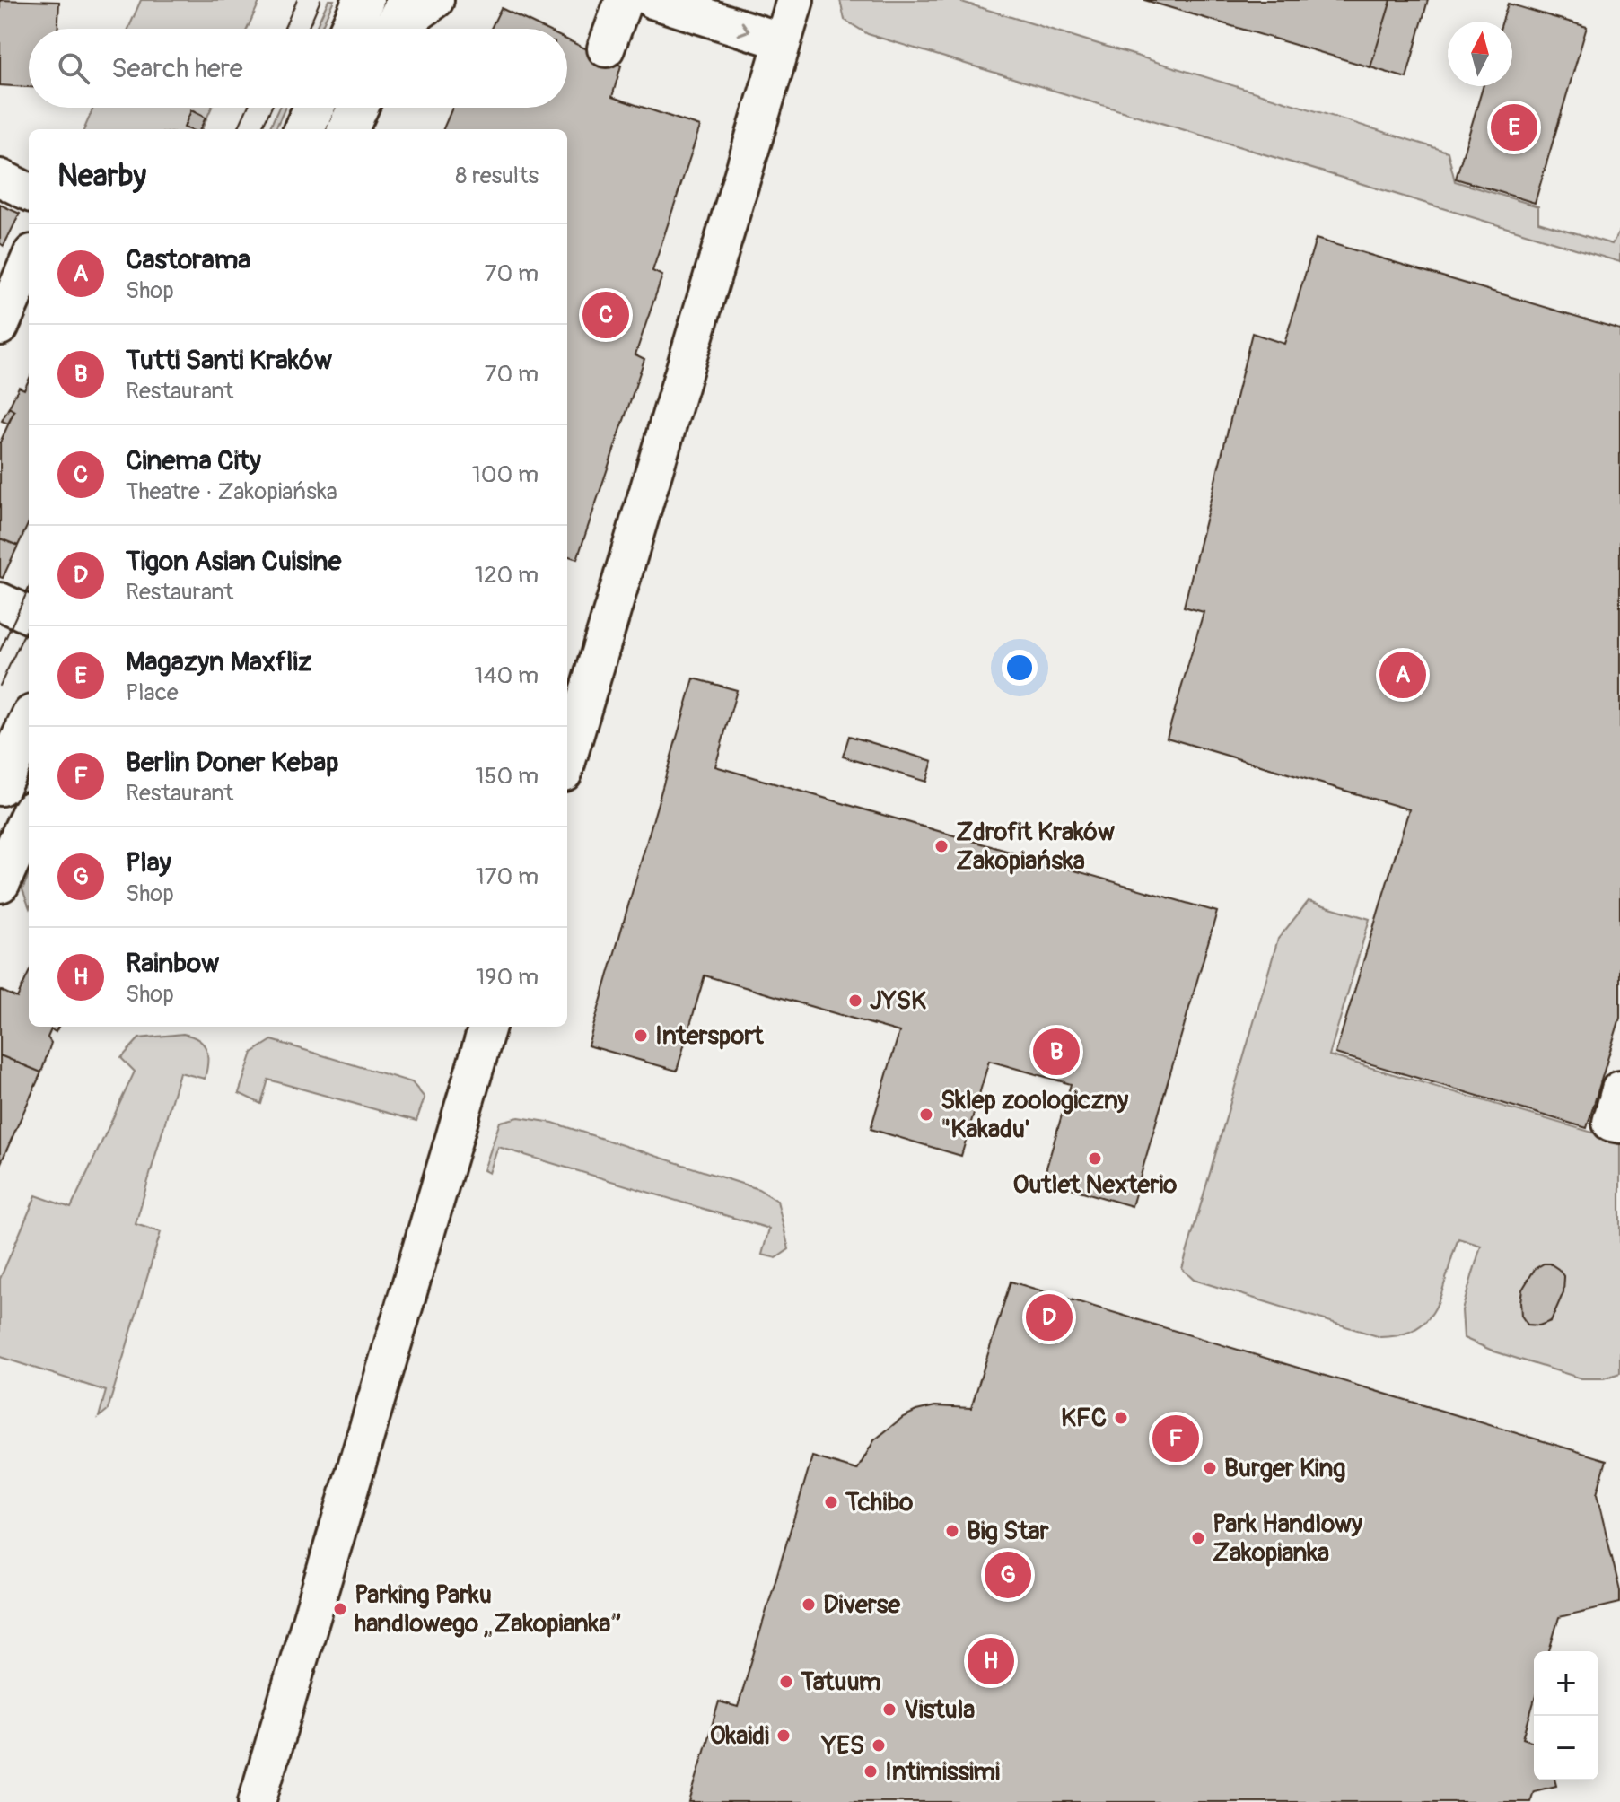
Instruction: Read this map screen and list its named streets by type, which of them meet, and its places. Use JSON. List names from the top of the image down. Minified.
{"places":["Zdrofit Kraków Zakopiańska","JYSK","Intersport","Sklep zoologiczny \"Kakadu'","Outlet Nexterio","KFC","Burger King","Tchibo","Big Star","Park Handlowy Zakopianka","Diverse","Parking Parku handlowego „Zakopianka”","Tatuum","Vistula","Okaidi","YES","Intimissimi"],"north":"top","page":{"search":"Search here","pins":["E","C","A","B","D","F","G","H"],"heading":["Nearby","8 results"],"list":[{"mark":"A","name":"Castorama","note":"Shop","value":"70 m"},{"mark":"B","name":"Tutti Santi Kraków","note":"Restaurant","value":"70 m"},{"mark":"C","name":"Cinema City","note":"Theatre · Zakopiańska","value":"100 m"},{"mark":"D","name":"Tigon Asian Cuisine","note":"Restaurant","value":"120 m"},{"mark":"E","name":"Magazyn Maxfliz","note":"Place","value":"140 m"},{"mark":"F","name":"Berlin Doner Kebap","note":"Restaurant","value":"150 m"},{"mark":"G","name":"Play","note":"Shop","value":"170 m"},{"mark":"H","name":"Rainbow","note":"Shop","value":"190 m"}],"map_buttons":["+","−"]}}
